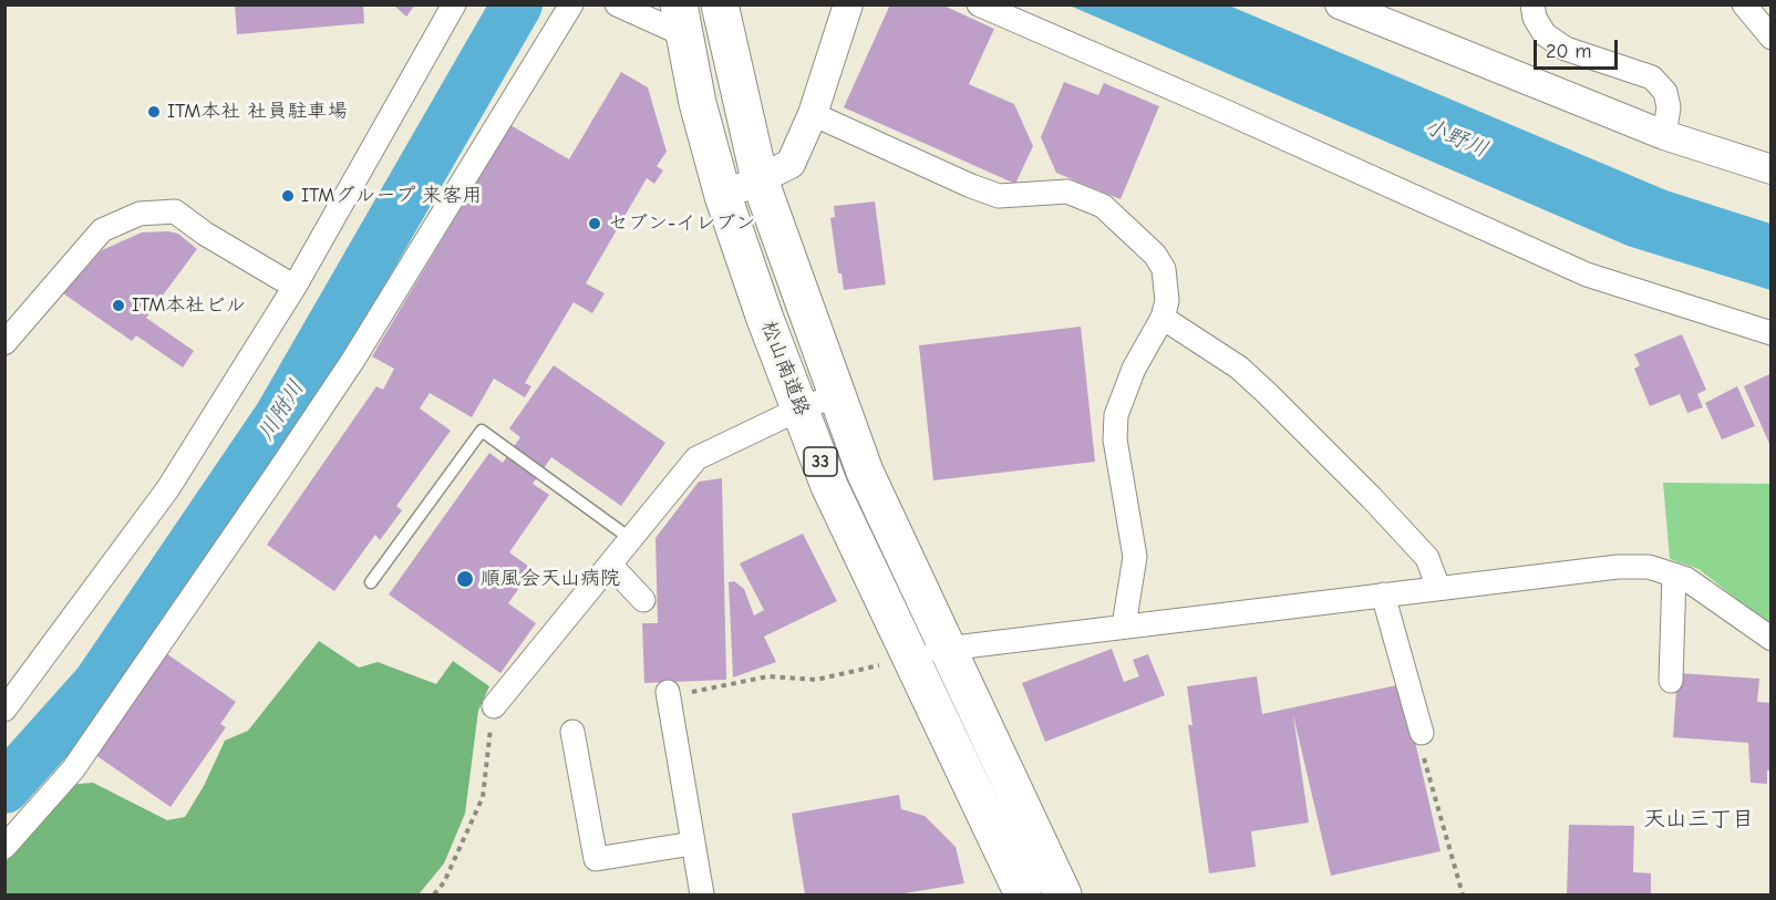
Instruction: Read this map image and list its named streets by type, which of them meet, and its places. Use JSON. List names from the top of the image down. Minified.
{"streets":{"highway":["松山南道路","33"]},"districts":["天山三丁目"],"water":["小野川","川附川"],"places":["ITM本社 社員駐車場","ITMグループ 来客用","セブン-イレブン","ITM本社ビル","順風会天山病院"],"scale_bar":"20 m"}
